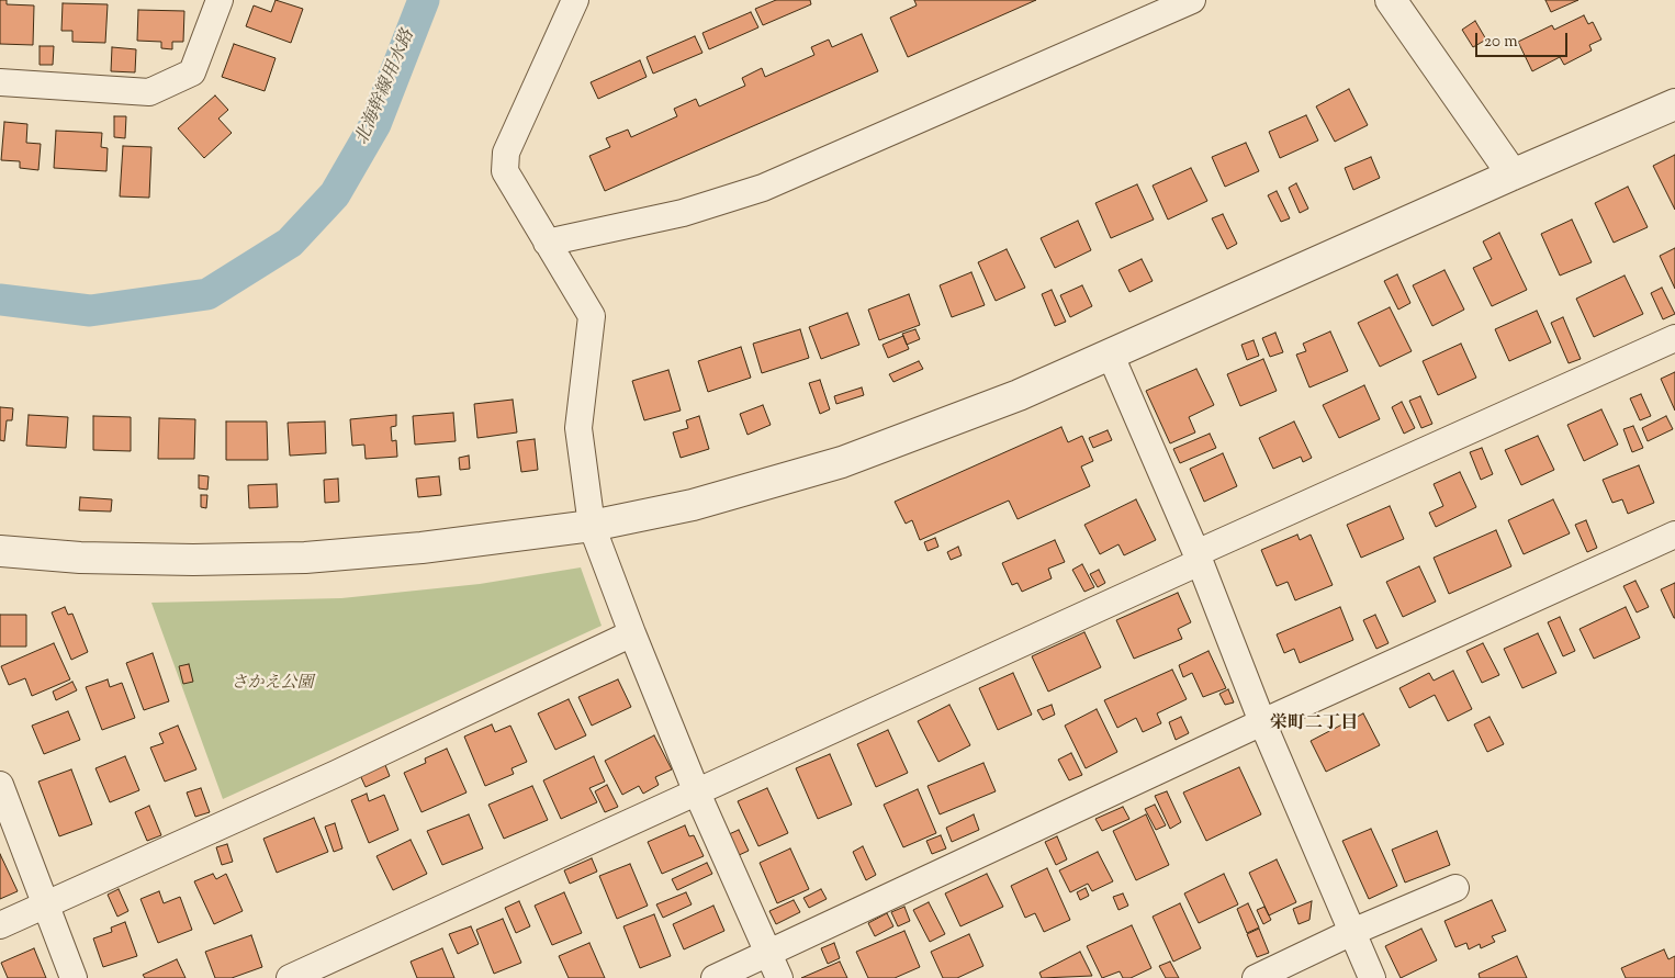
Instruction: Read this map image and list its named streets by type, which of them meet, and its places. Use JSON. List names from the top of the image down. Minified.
{"districts":["栄町二丁目"],"water":["北海幹線用水路"],"parks":["さかえ公園"],"scale_bar":"20 m"}
